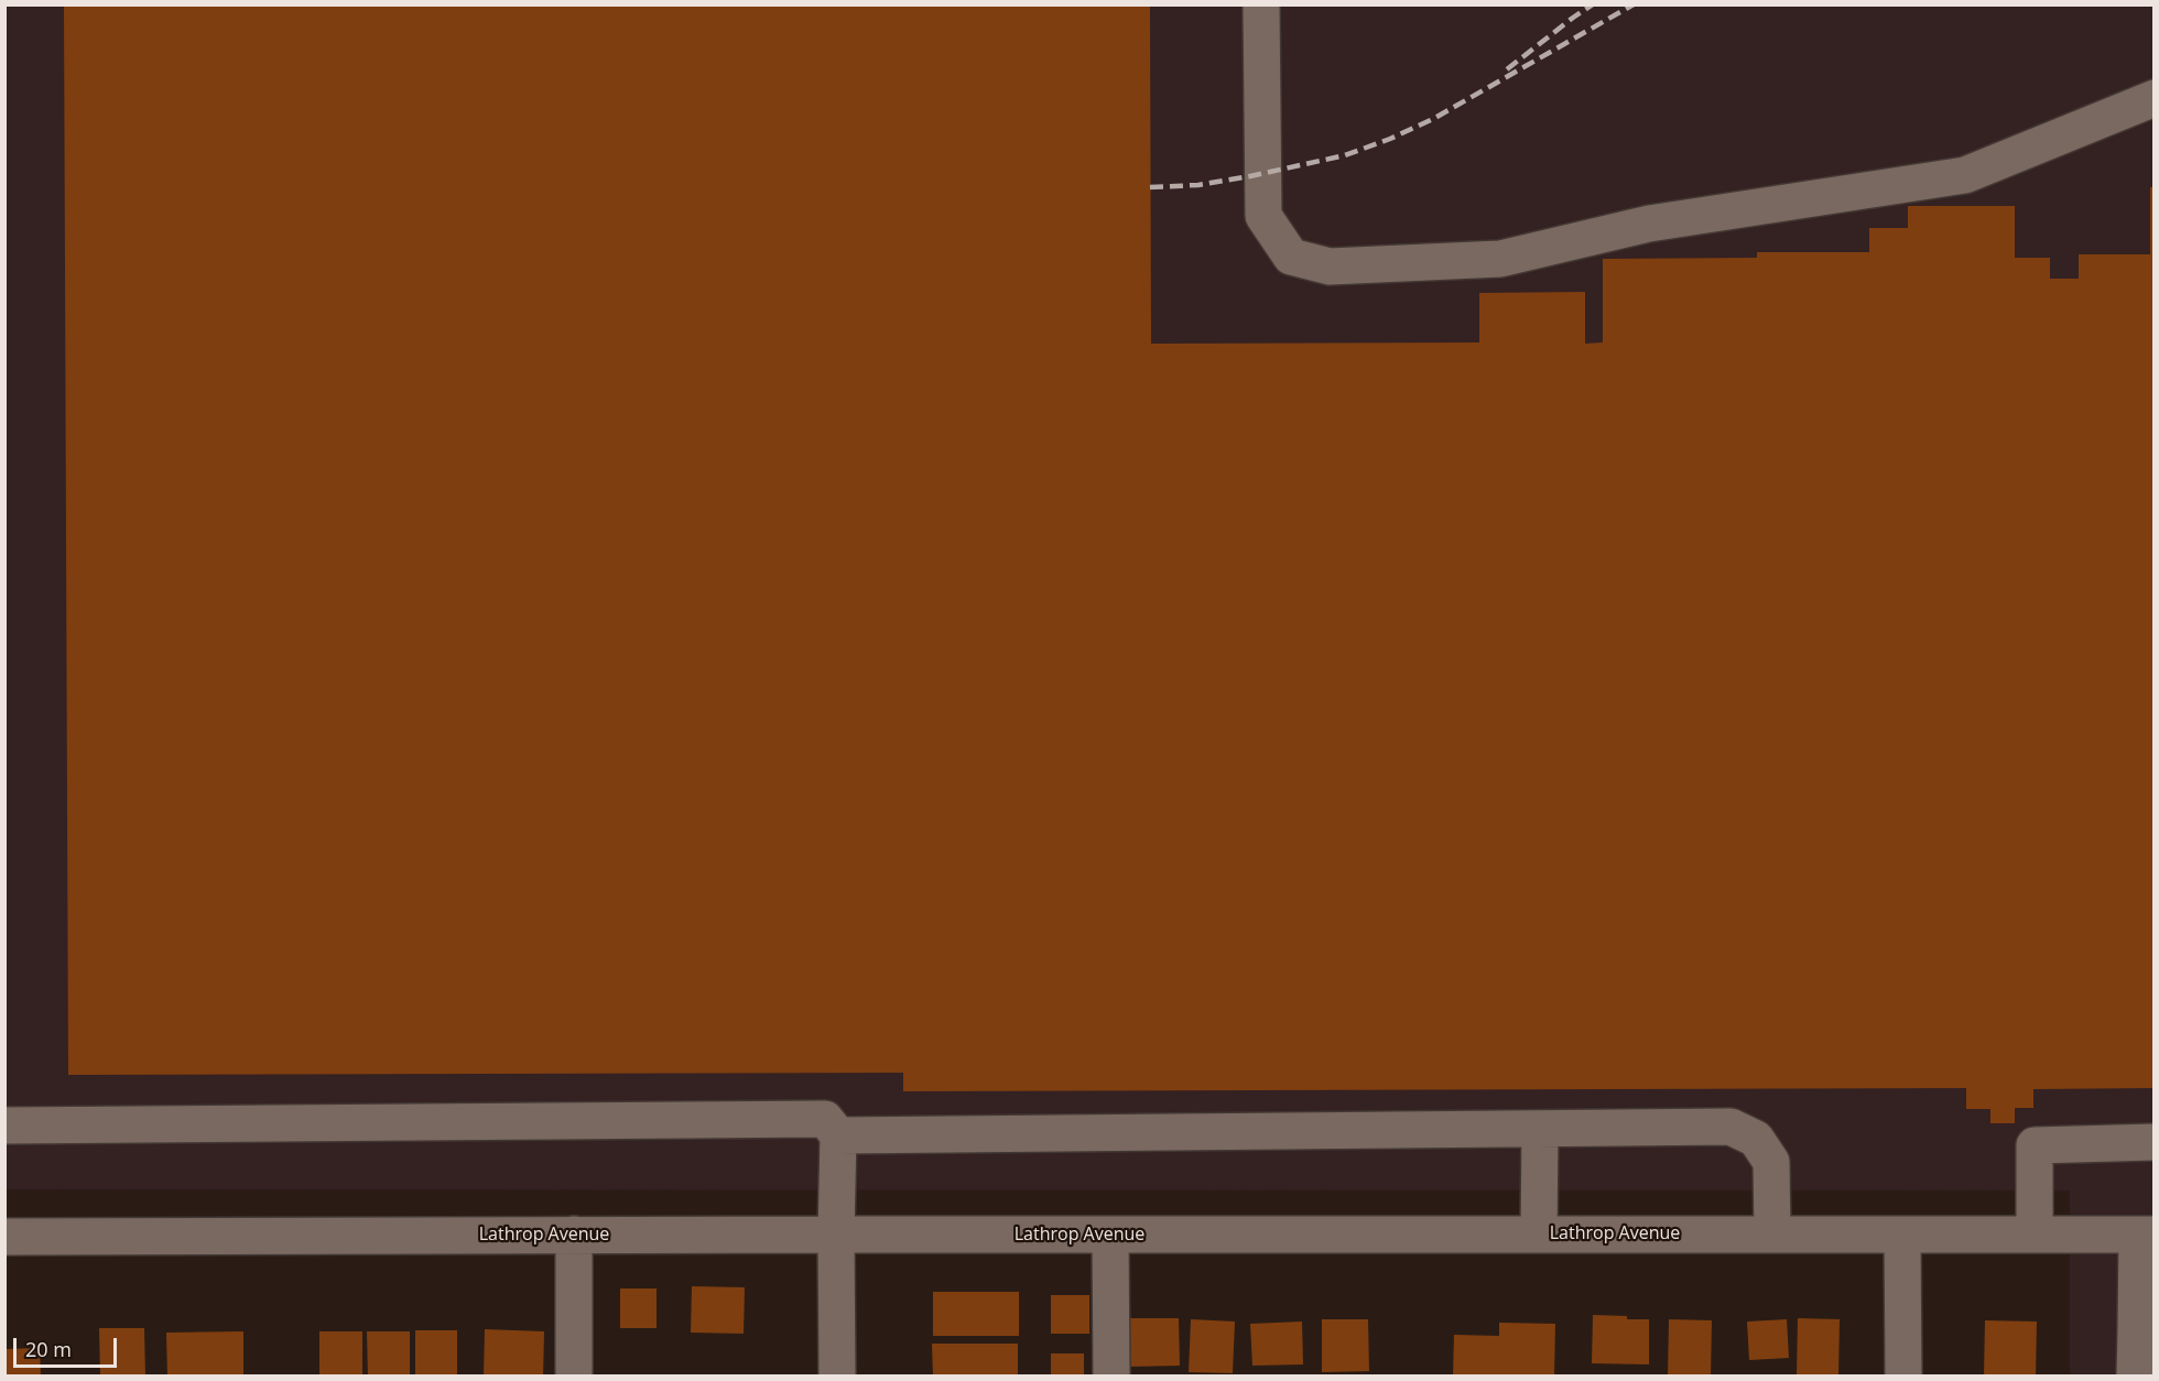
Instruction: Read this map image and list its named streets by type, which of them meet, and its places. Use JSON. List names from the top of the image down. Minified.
{"streets":{"street":["Lathrop Avenue"]},"scale_bar":"20 m"}
